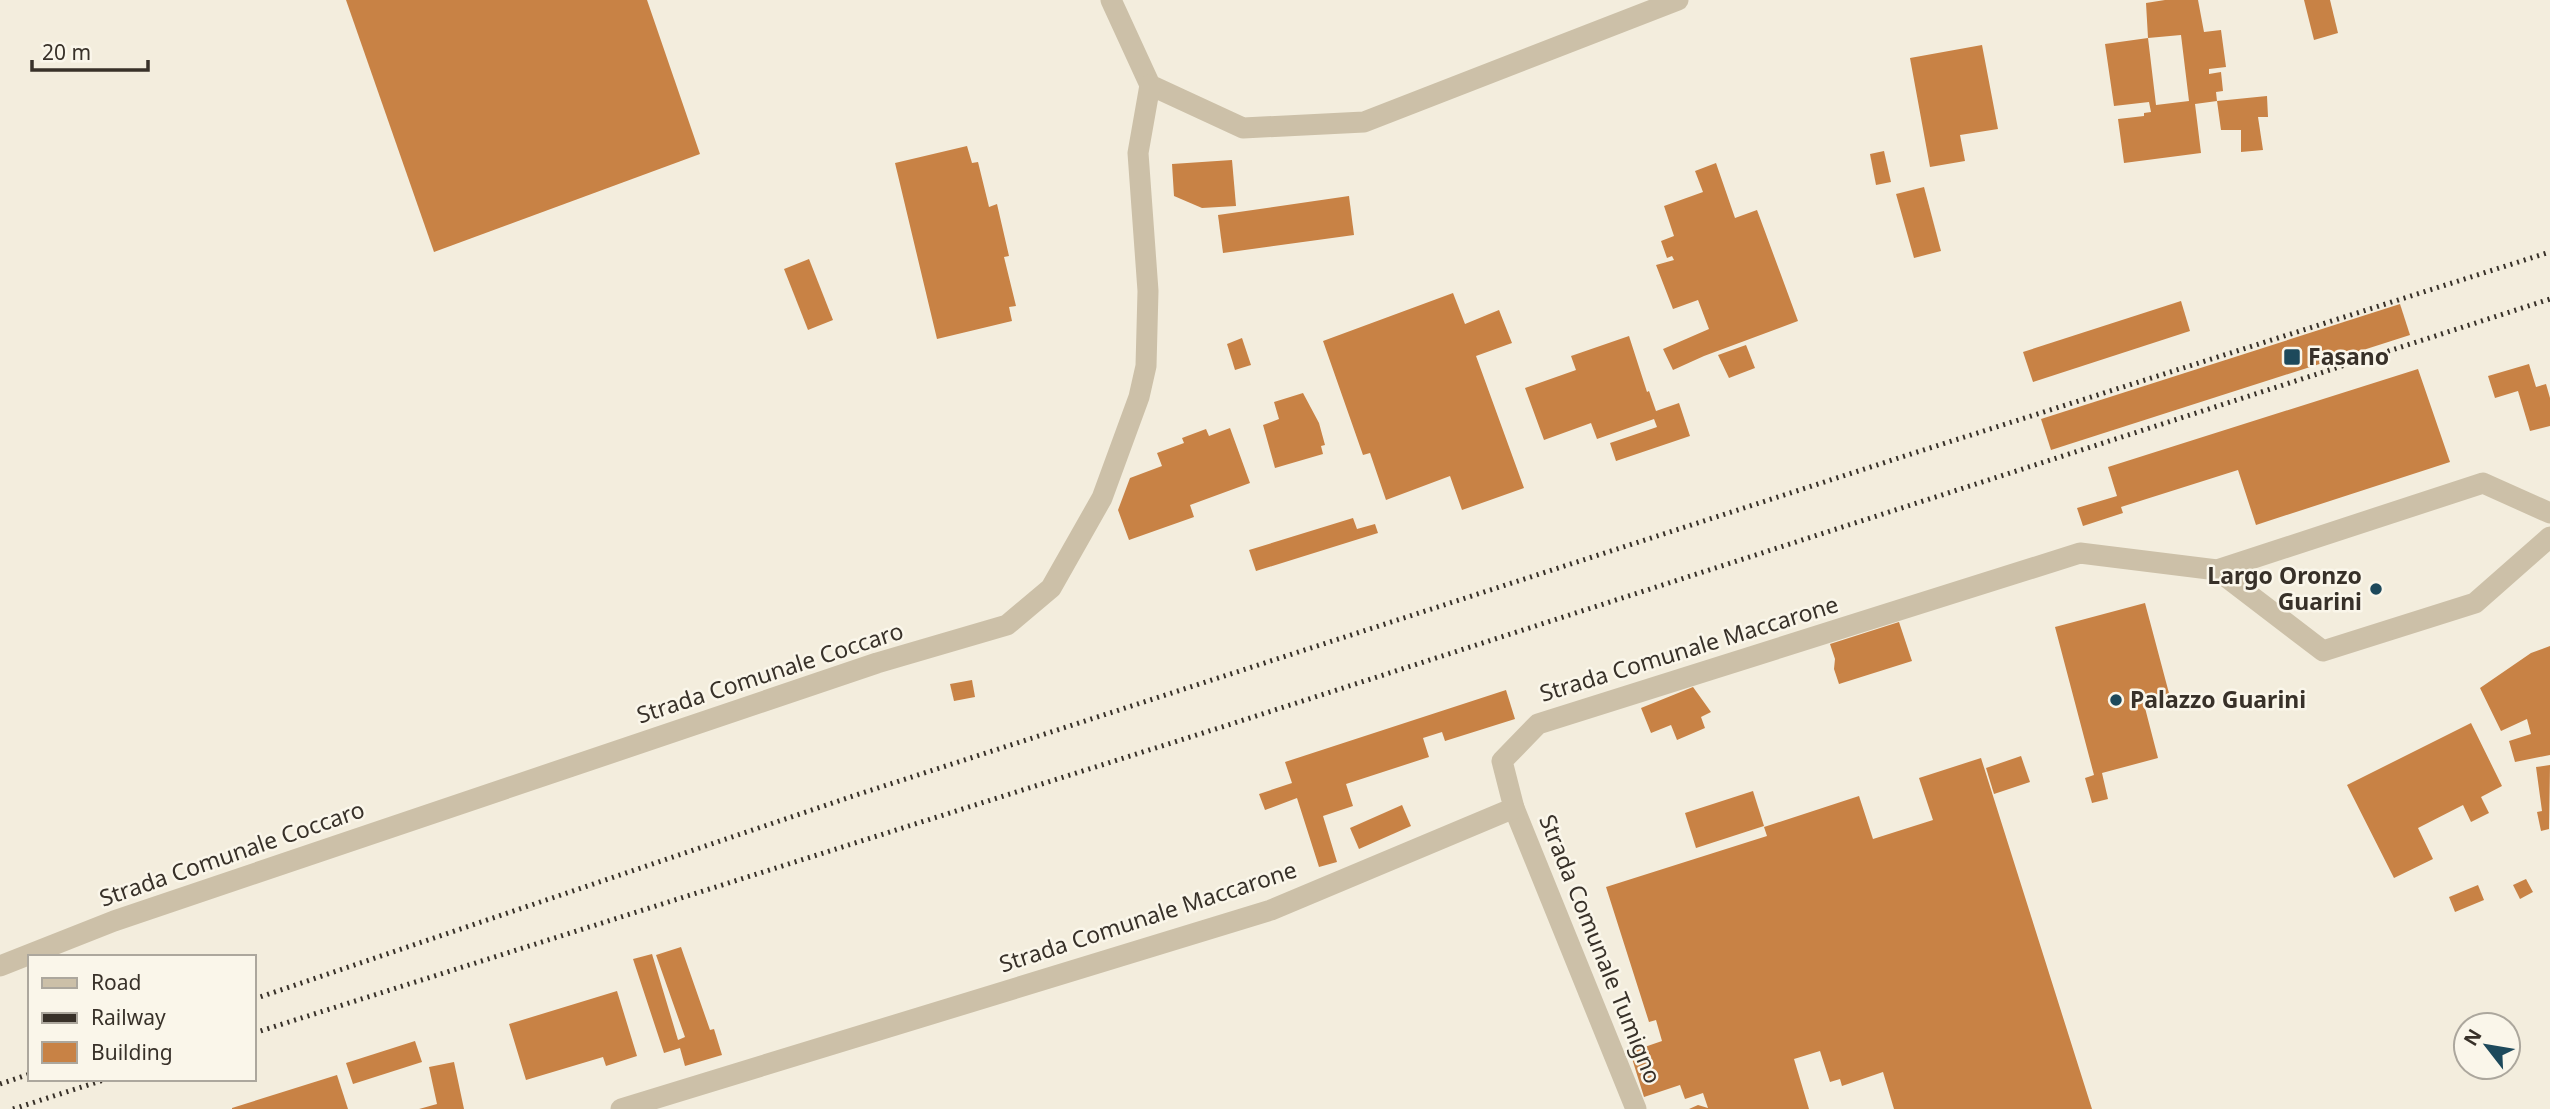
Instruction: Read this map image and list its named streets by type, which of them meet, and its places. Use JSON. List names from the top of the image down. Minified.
{"streets":{"street":["Strada Comunale Maccarone","Strada Comunale Coccaro","Strada Comunale Tumigno"]},"crossings":[["Strada Comunale Maccarone","Strada Comunale Tumigno"]],"places":{"transit":["Fasano"],"other":["Largo Oronzo Guarini","Palazzo Guarini"]},"legend":["Road","Railway","Building"],"scale_bar":"20 m","north":"top left"}
